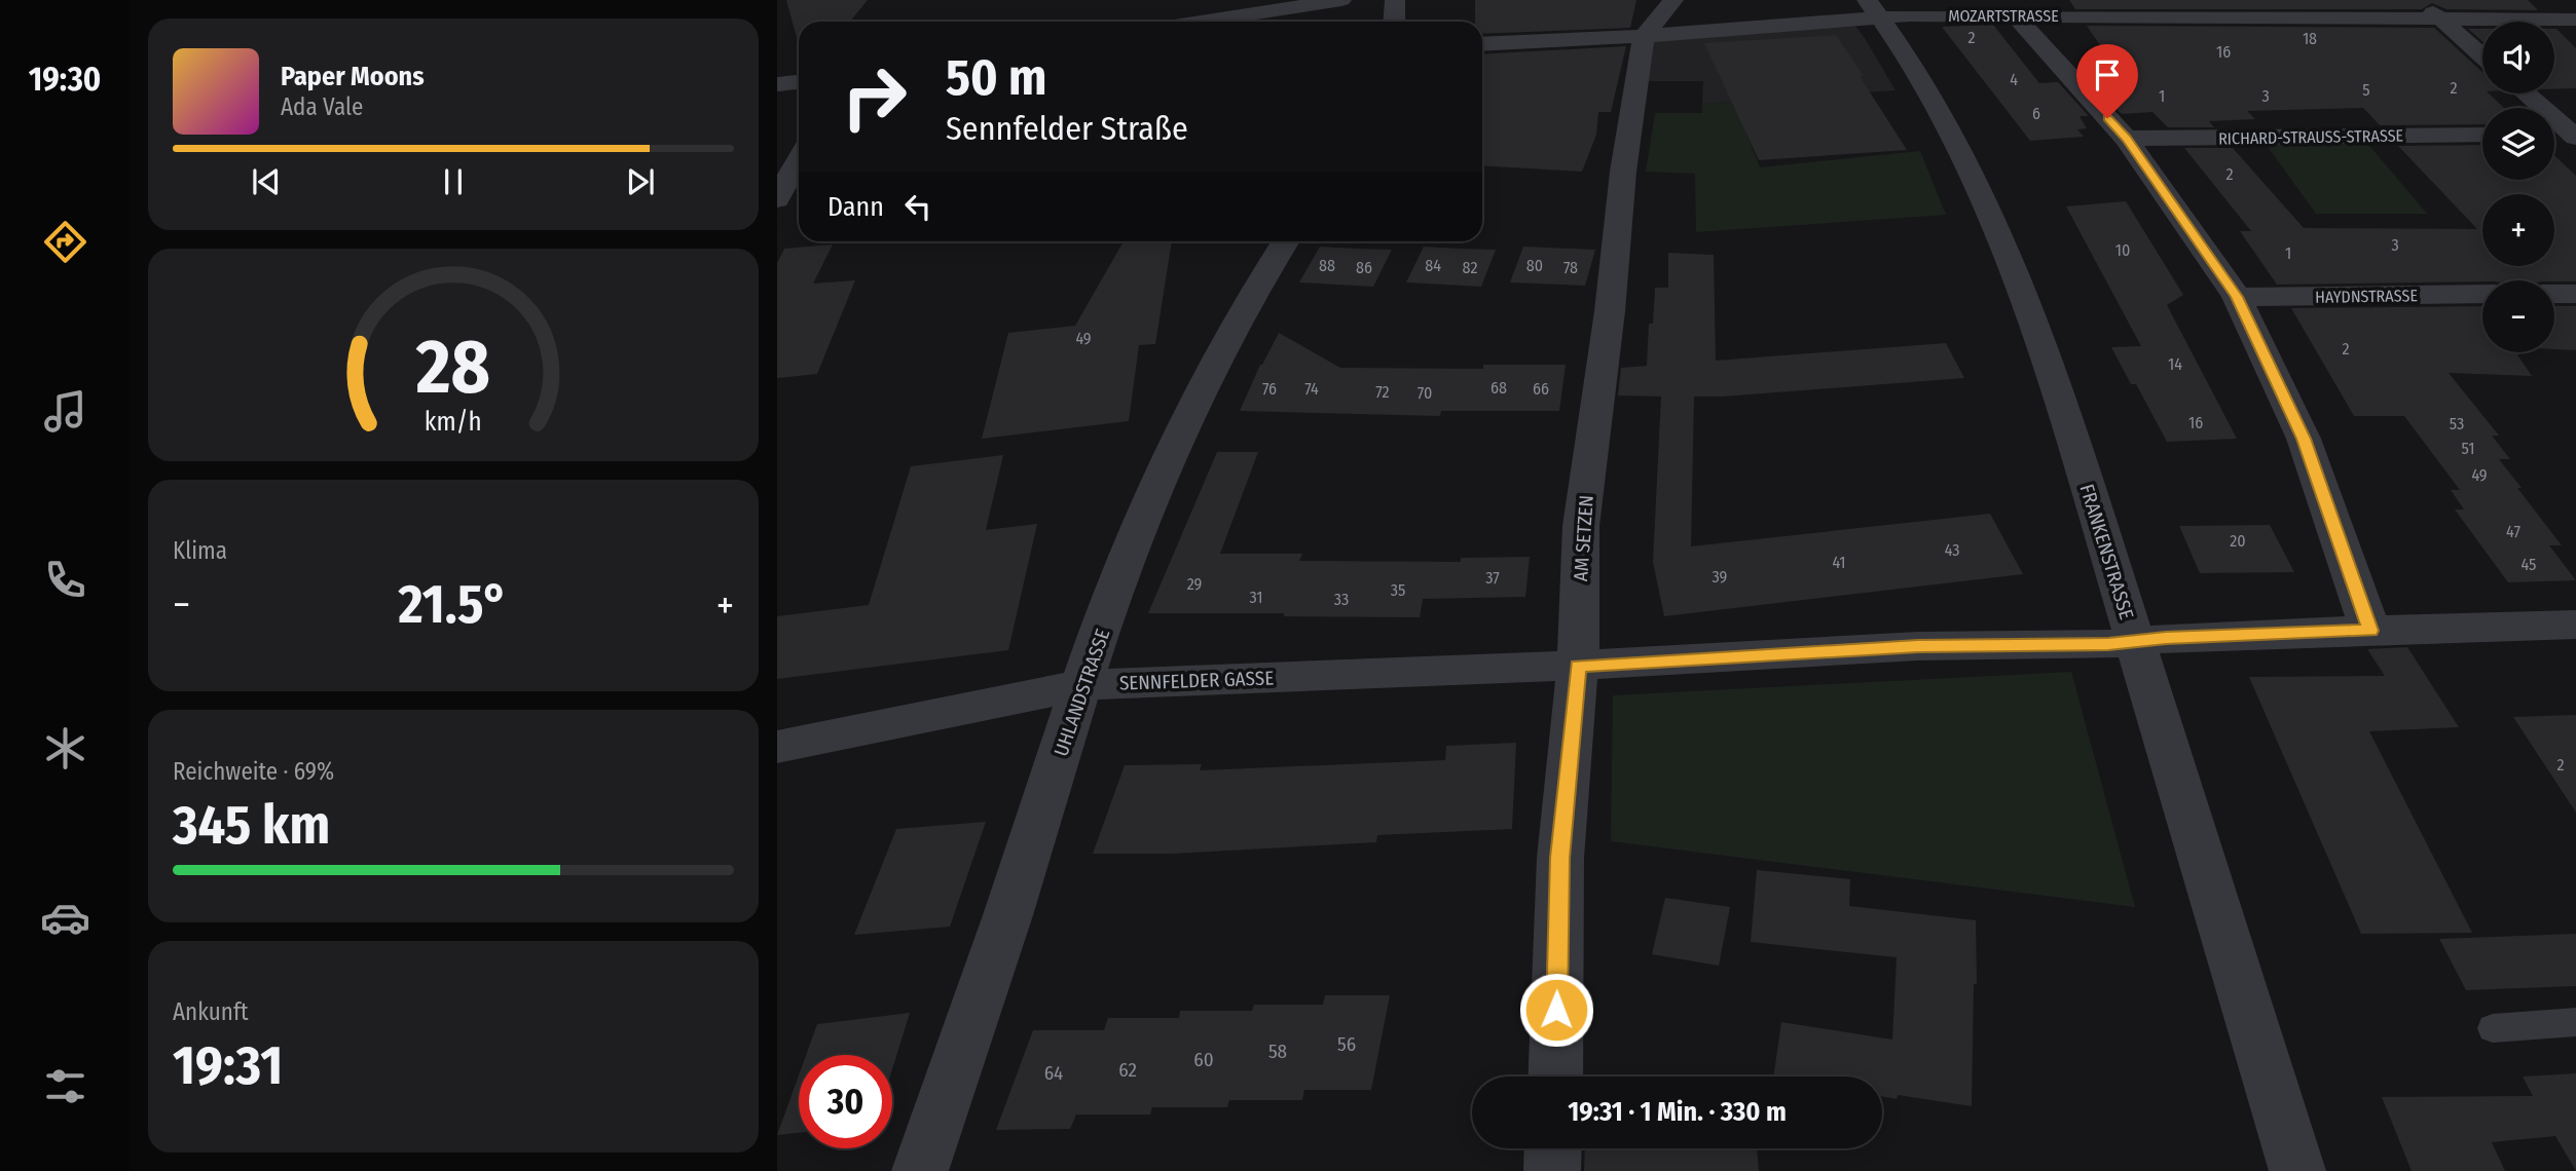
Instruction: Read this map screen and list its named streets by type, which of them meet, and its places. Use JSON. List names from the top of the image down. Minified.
{"streets":{"street":["MOZARTSTRASSE","RICHARD-STRAUSS-STRASSE","HAYDNSTRASSE","AM SETZEN","FRANKENSTRASSE","SENNFELDER GASSE","UHLANDSTRASSE"]},"crossings":[["MOZARTSTRASSE","AM SETZEN"],["MOZARTSTRASSE","FRANKENSTRASSE"],["AM SETZEN","SENNFELDER GASSE"],["FRANKENSTRASSE","SENNFELDER GASSE"],["SENNFELDER GASSE","UHLANDSTRASSE"]],"house_numbers":["2","18","16","4","2","5","1","3","6","2","3","10","1","88","84","80","86","82","78","49","2","14","68","76","74","66","72","70","16","53","51","49","47","20","43","41","45","39","37","29","35","31","33","2","56","58","60","62","64"],"page":{"tabs":"19:30","map_buttons":["+","−"],"turn":["50 m","Sennfelder Straße"],"song":["Paper Moons","Ada Vale"],"then":"Dann","tile":["Klima",["Reichweite · 69%","345 km"],["Ankunft","19:31"]],"heat":["−","21.5°","+"],"limit":"30","trip":"19:31 · 1 Min. · 330 m","gauge":["28","km/h"]}}
